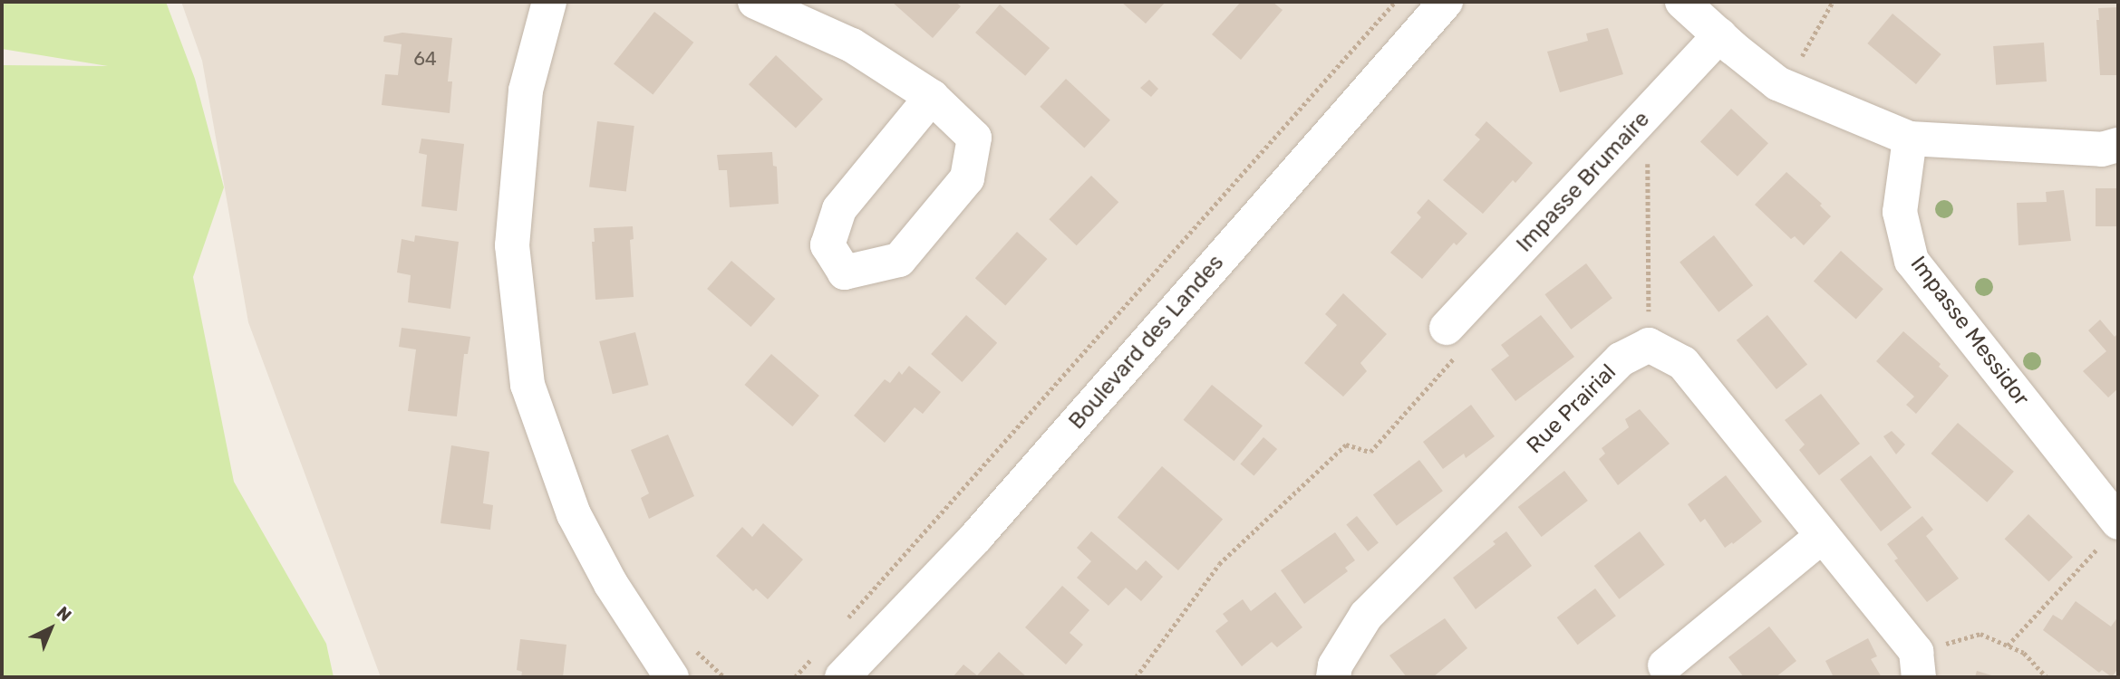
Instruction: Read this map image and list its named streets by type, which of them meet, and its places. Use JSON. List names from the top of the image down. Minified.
{"streets":{"street":["Impasse Brumaire","Impasse Messidor","Boulevard des Landes","Rue Prairial"]},"house_numbers":["64"],"north":"top right"}
